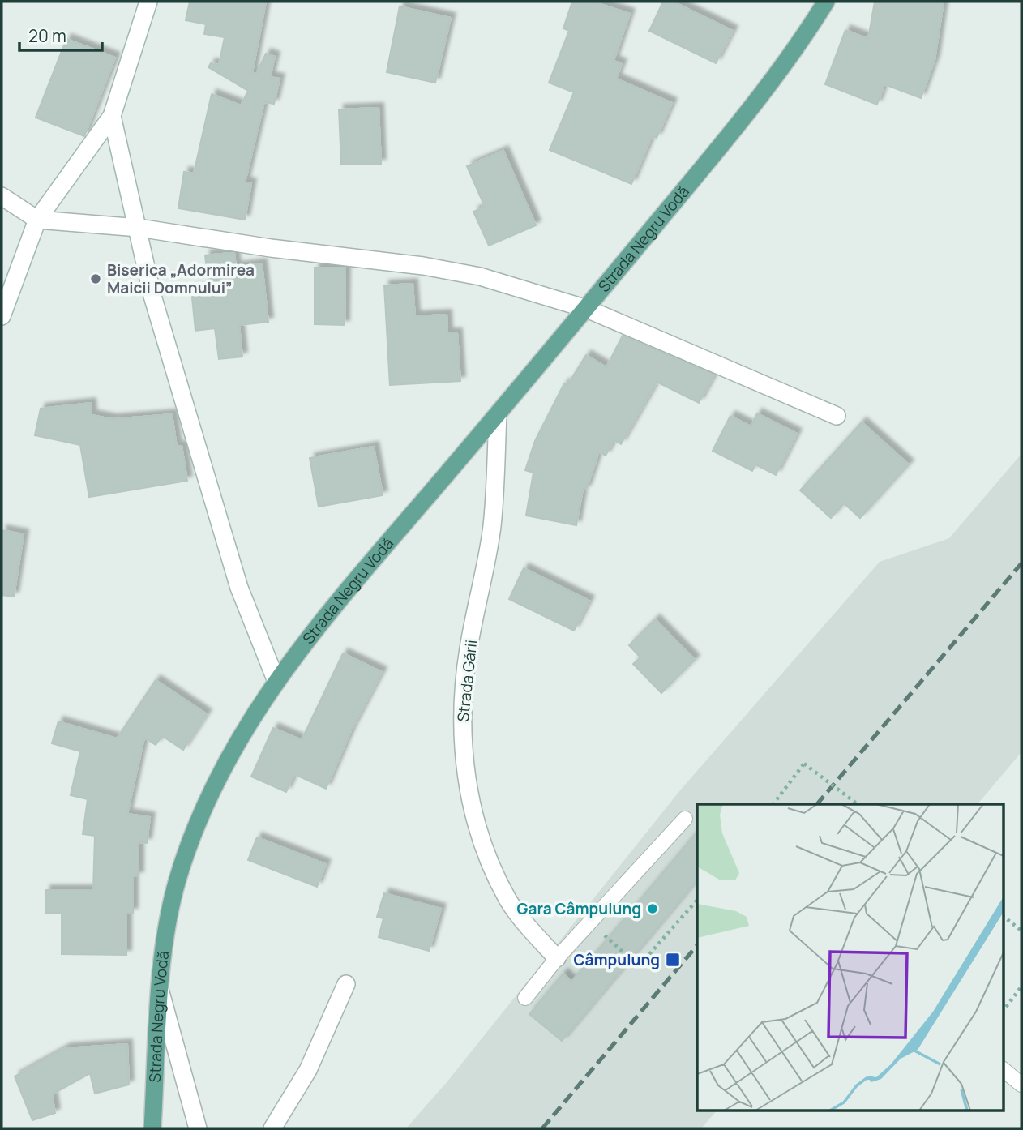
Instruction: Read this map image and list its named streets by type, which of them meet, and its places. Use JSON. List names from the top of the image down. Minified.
{"streets":{"main road":["Strada Negru Vodă"],"street":["Strada Gării"]},"crossings":[["Strada Negru Vodă","Strada Gării"]],"places":{"other":["Biserica „Adormirea Maicii Domnului”","Gara Câmpulung"],"transit":["Câmpulung"]},"scale_bar":"20 m"}
